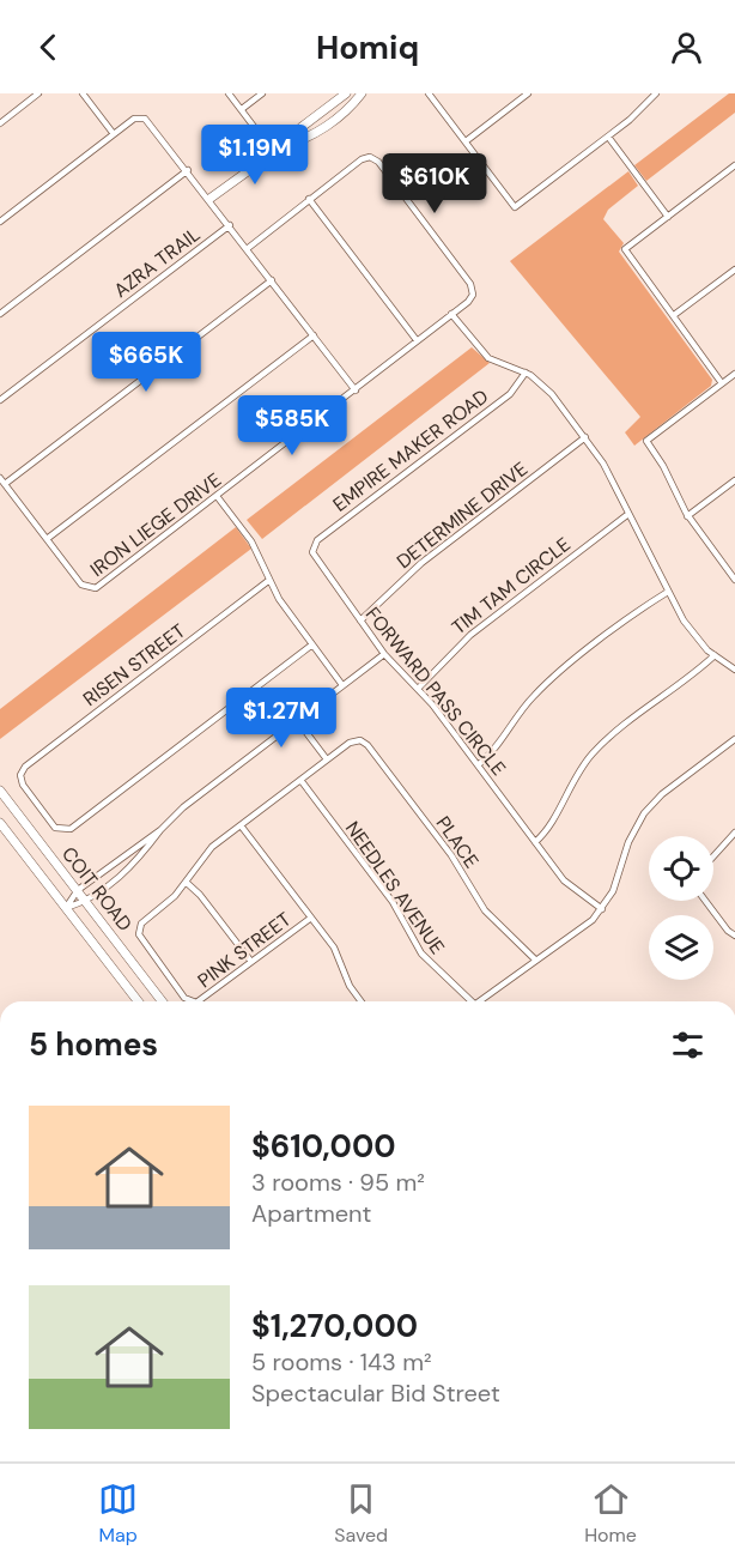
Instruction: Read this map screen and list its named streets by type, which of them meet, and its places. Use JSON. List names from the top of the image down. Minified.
{"streets":{"main road":["COIT ROAD"],"street":["AZRA TRAIL","EMPIRE MAKER ROAD","DETERMINE DRIVE","IRON LIEGE DRIVE","TIM TAM CIRCLE","RISEN STREET","FORWARD PASS CIRCLE","PLACE","NEEDLES AVENUE","PINK STREET"]},"crossings":[["EMPIRE MAKER ROAD","FORWARD PASS CIRCLE"],["DETERMINE DRIVE","FORWARD PASS CIRCLE"],["TIM TAM CIRCLE","FORWARD PASS CIRCLE"]],"page":{"header":"Homiq","price":["$1.19M","$610K","$665K","$585K","$1.27M"],"heading":"5 homes","list":[{"name":"$610,000","note":"3 rooms · 95 m² · Apartment"},{"name":"$1,270,000","note":"5 rooms · 143 m² · Spectacular Bid Street"}],"tabs":["Map","Saved","Home"]}}
